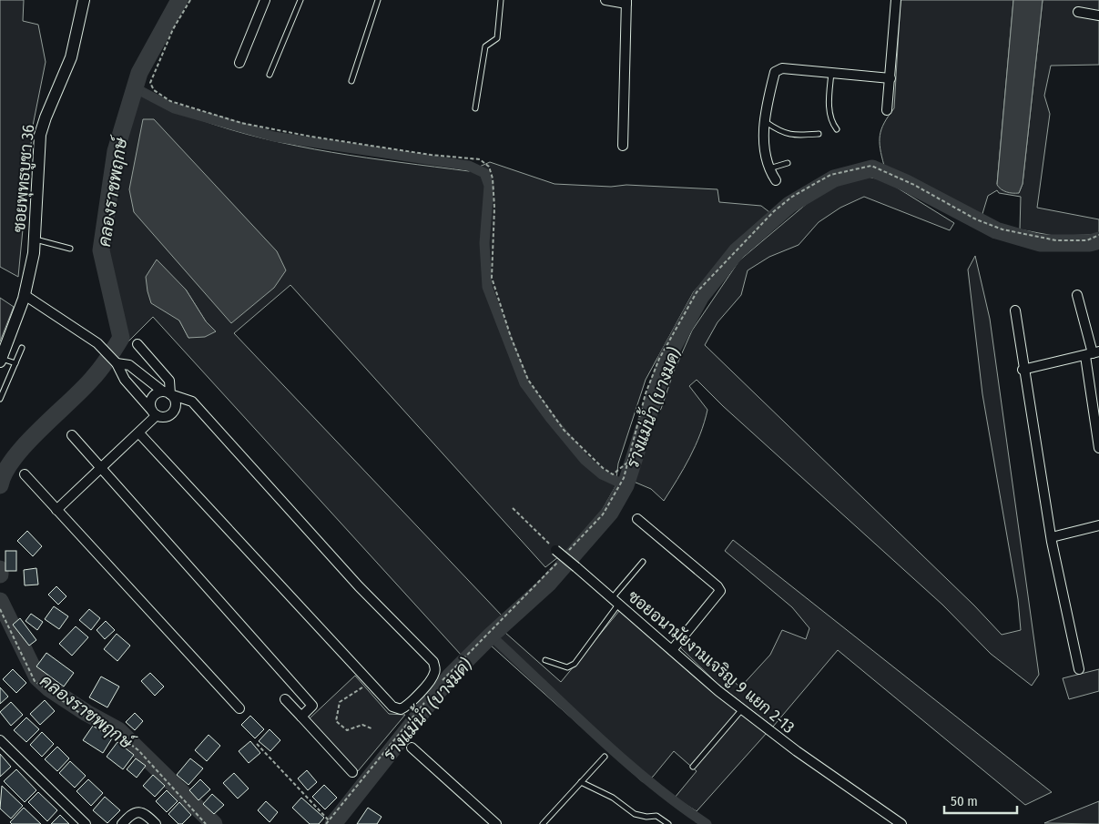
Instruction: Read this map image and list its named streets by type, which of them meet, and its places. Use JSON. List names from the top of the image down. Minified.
{"streets":{"street":["ซอยพุทธบูชา 36","ซอยอนามัยงามเจริญ 9 แยก 2-13"]},"water":["คลองราชพฤกษ์","รางแม่น้ำ (บางมด)"],"scale_bar":"50 m"}
